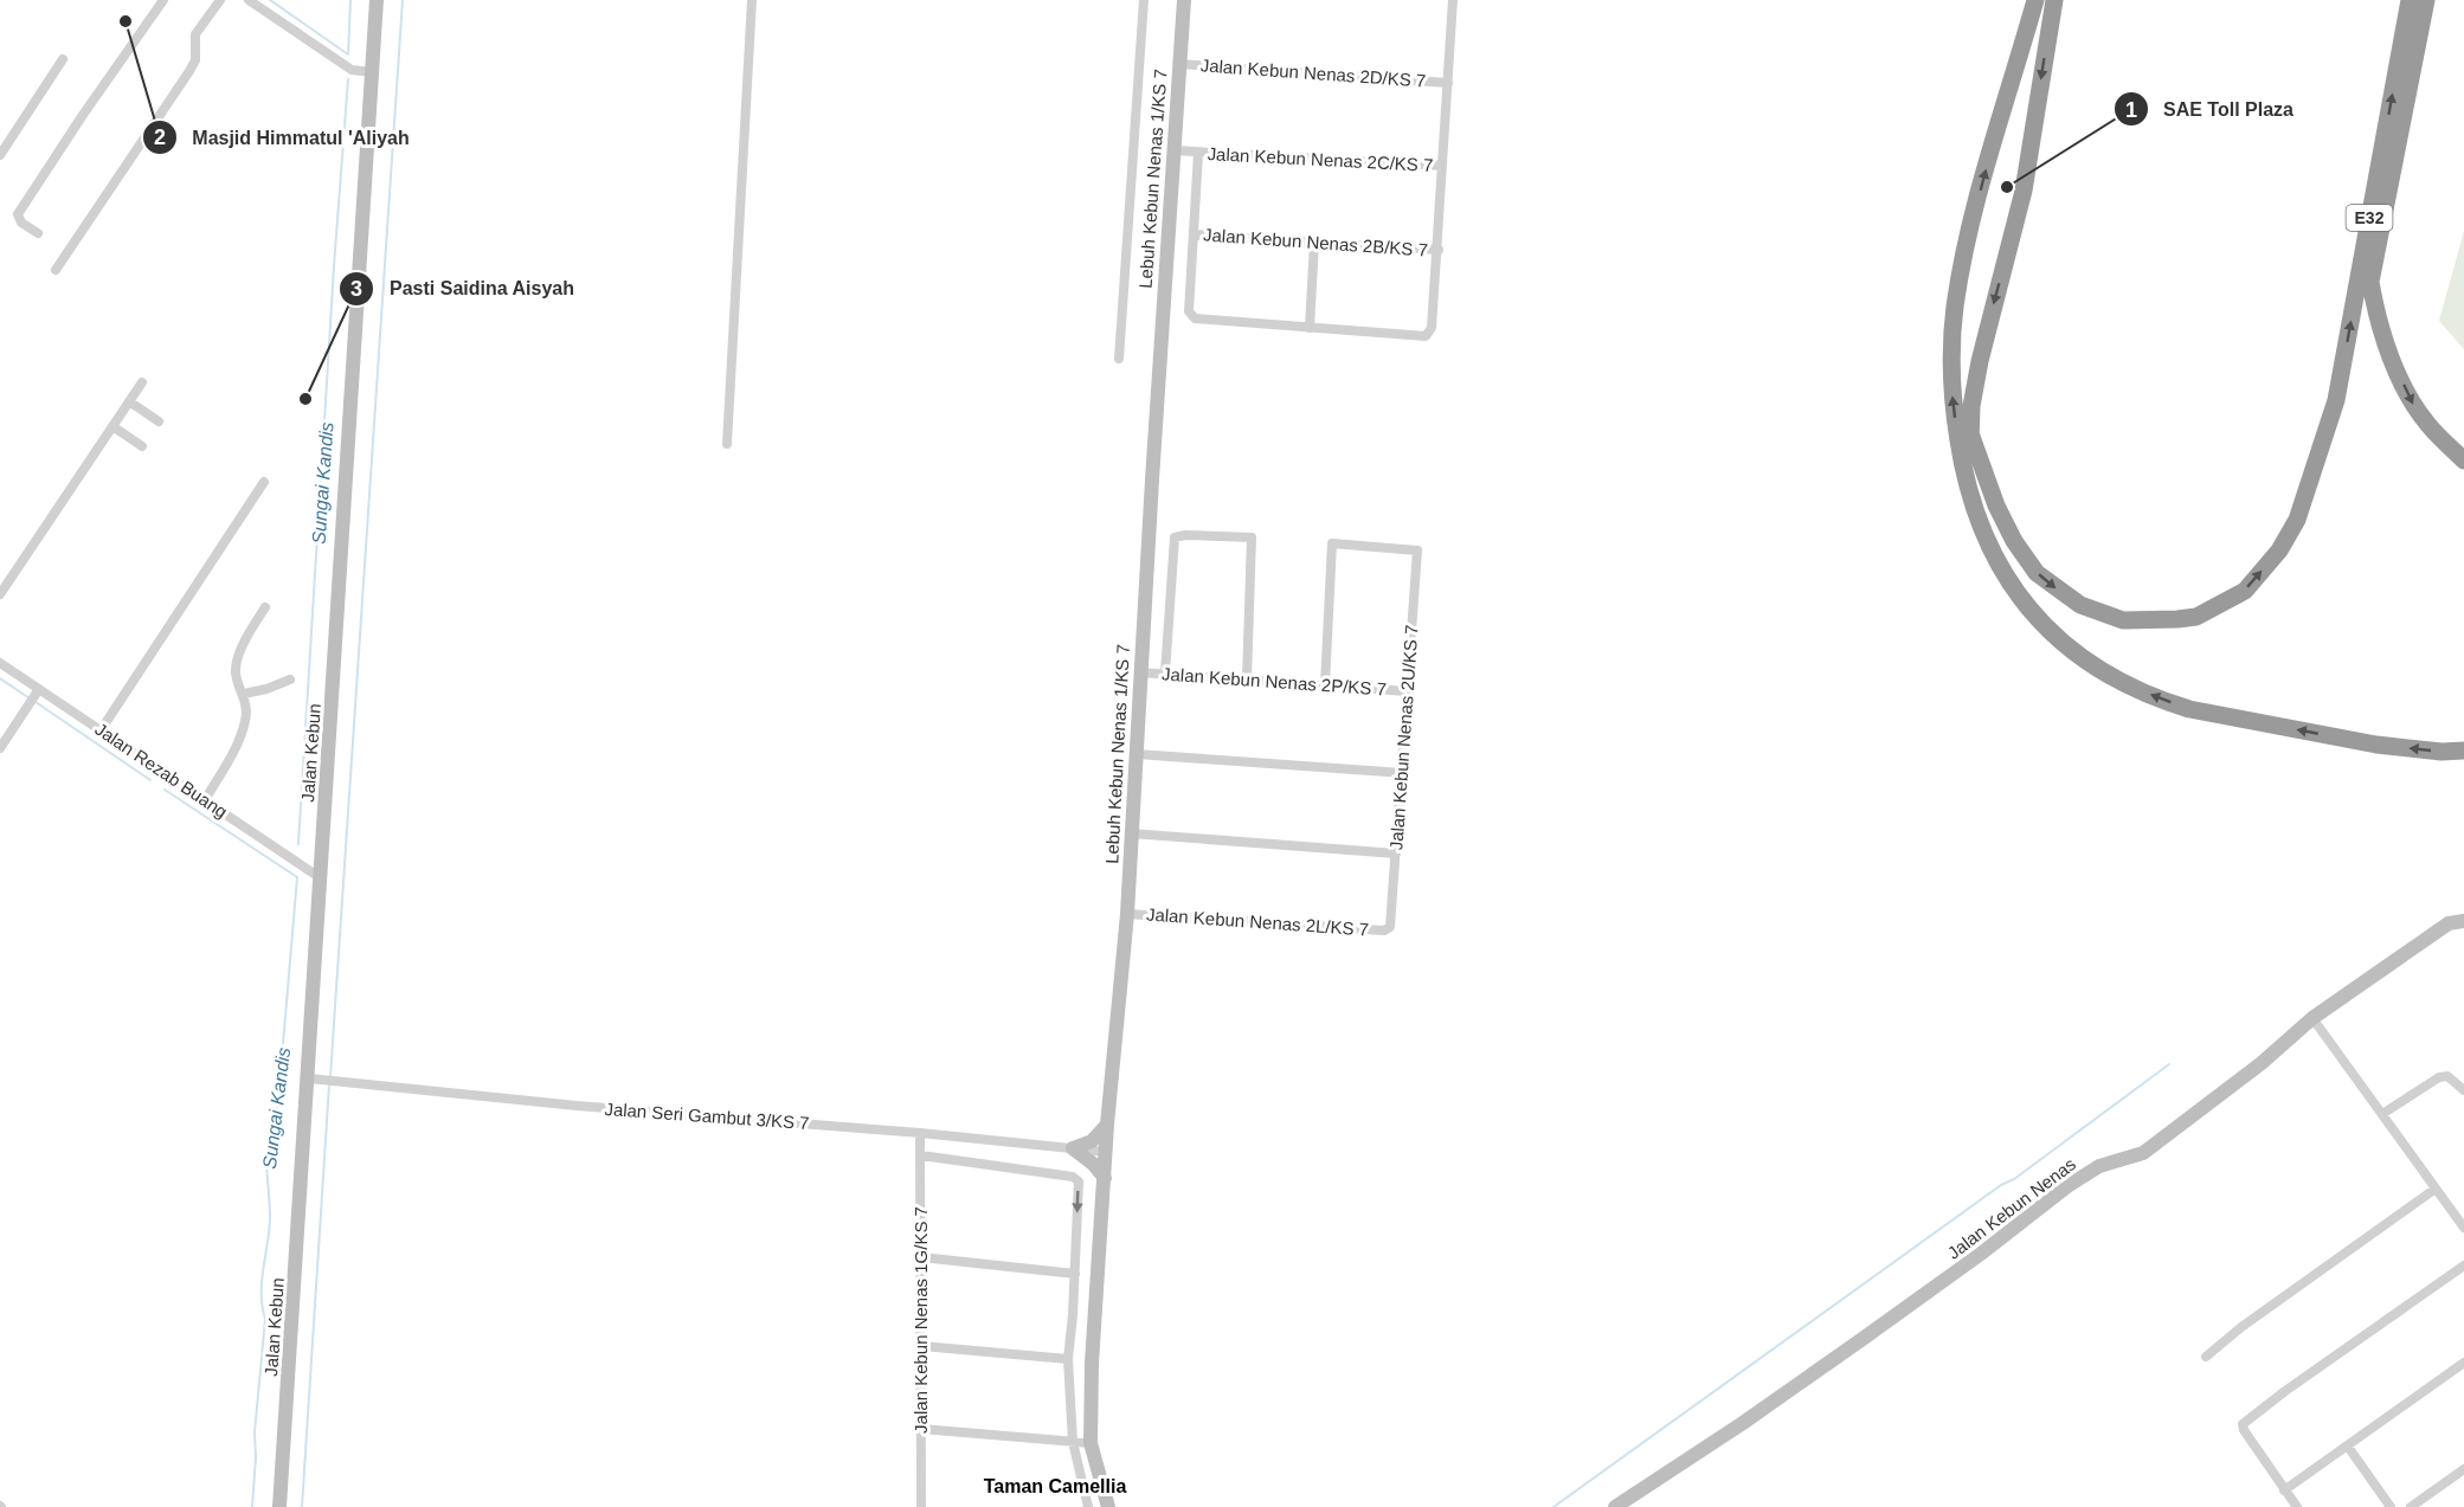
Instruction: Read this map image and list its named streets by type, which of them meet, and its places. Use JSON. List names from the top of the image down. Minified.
{"streets":{"highway":["E32"],"street":["Jalan Kebun Nenas 2D/KS 7","Jalan Kebun Nenas 2C/KS 7","Lebuh Kebun Nenas 1/KS 7","Jalan Kebun Nenas 2B/KS 7","Jalan Kebun Nenas 2P/KS 7","Jalan Kebun Nenas 2U/KS 7","Jalan Kebun","Jalan Rezab Buang","Jalan Kebun Nenas 2L/KS 7","Jalan Seri Gambut 3/KS 7","Jalan Kebun Nenas","Jalan Kebun Nenas 1G/KS 7"]},"crossings":[["Jalan Kebun Nenas 2D/KS 7","Lebuh Kebun Nenas 1/KS 7"],["Jalan Kebun Nenas 2C/KS 7","Lebuh Kebun Nenas 1/KS 7"],["Lebuh Kebun Nenas 1/KS 7","Jalan Kebun Nenas 2P/KS 7"],["Lebuh Kebun Nenas 1/KS 7","Jalan Kebun Nenas 2L/KS 7"],["Lebuh Kebun Nenas 1/KS 7","Jalan Seri Gambut 3/KS 7"],["Jalan Kebun Nenas 2P/KS 7","Jalan Kebun Nenas 2U/KS 7"],["Jalan Kebun Nenas 2U/KS 7","Jalan Kebun Nenas 2L/KS 7"],["Jalan Kebun","Jalan Rezab Buang"],["Jalan Kebun","Jalan Seri Gambut 3/KS 7"],["Jalan Seri Gambut 3/KS 7","Jalan Kebun Nenas 1G/KS 7"]],"districts":["Taman Camellia"],"water":["Sungai Kandis"],"places":["Masjid Himmatul 'Aliyah","SAE Toll Plaza","Pasti Saidina Aisyah"]}
